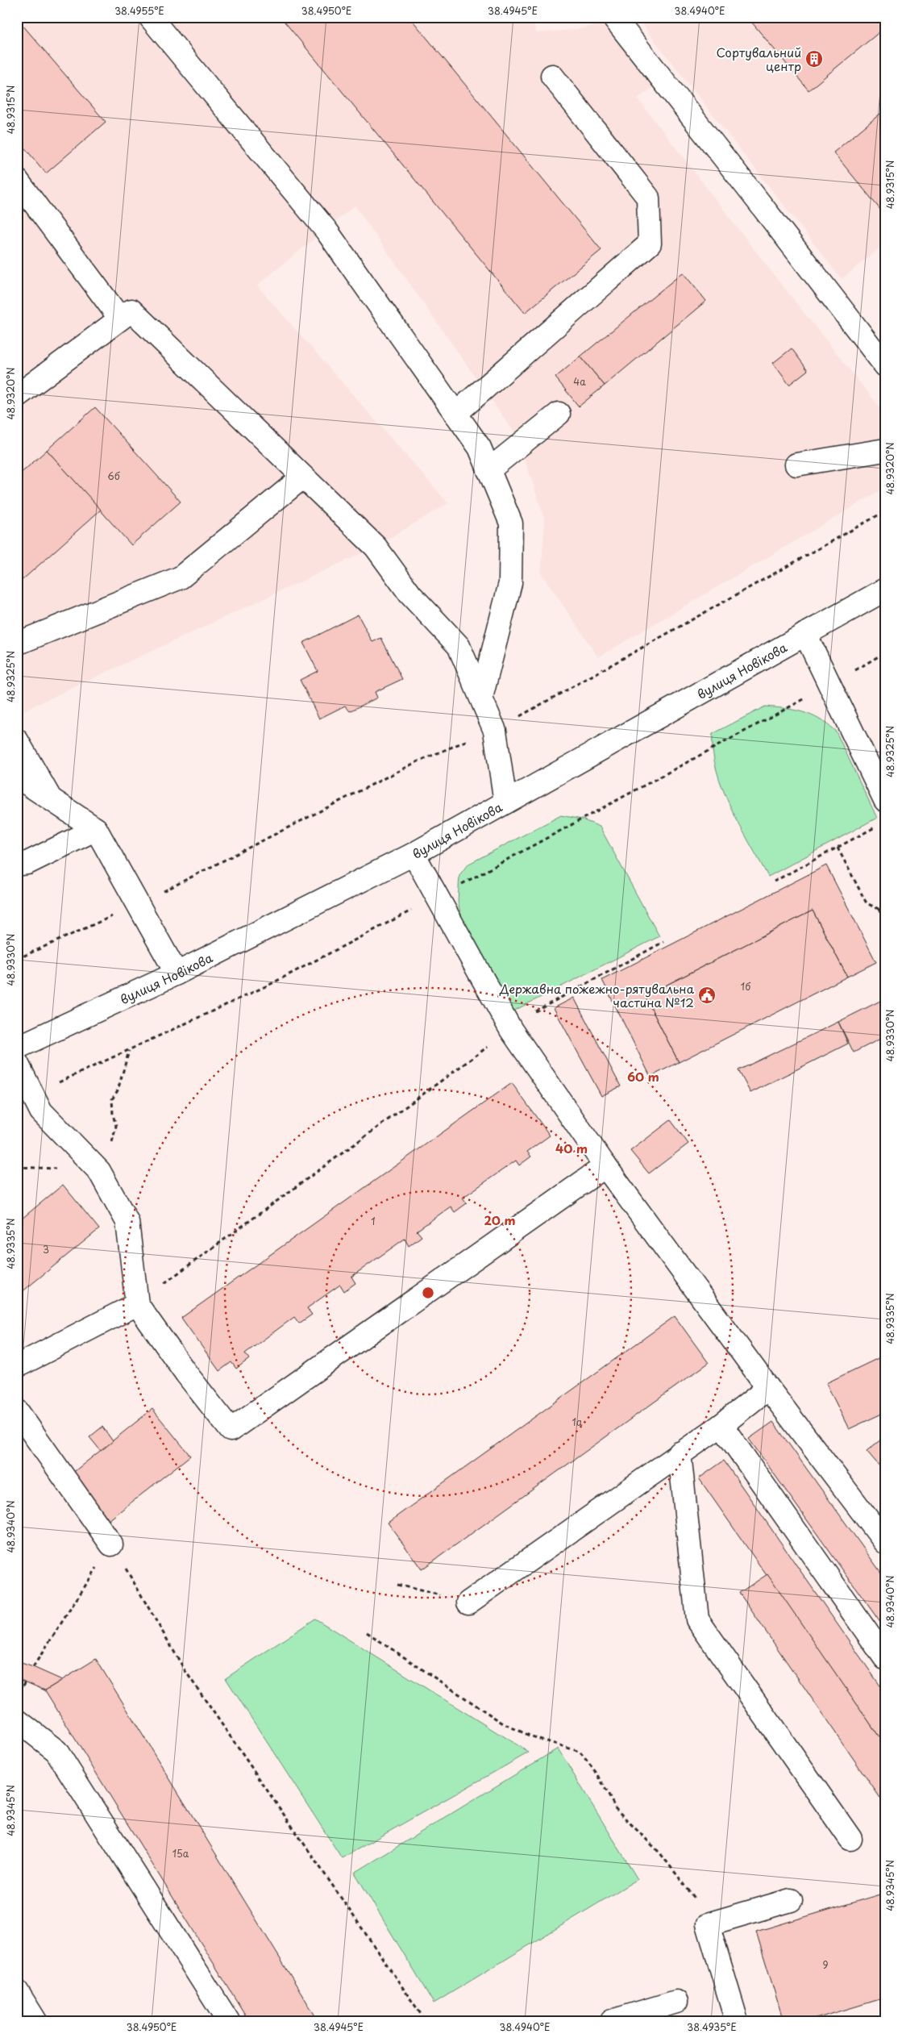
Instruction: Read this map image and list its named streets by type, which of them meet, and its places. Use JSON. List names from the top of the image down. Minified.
{"streets":{"main road":["вулиця Новікова"]},"places":{"building":["Сортувальний центр"],"public building":["Державна пожежно-рятувальна частина №12"]},"house_numbers":["4а","6б","1б","1","3","1а","15а","9"],"coordinates":["38.4955°E","38.4950°E","38.4945°E","38.4940°E","48.9315°N","48.9320°N","48.9325°N","48.9330°N","48.9335°N","48.9340°N","48.9345°N","38.4935°E"],"rings":["60 m","40 m","20 m"]}
